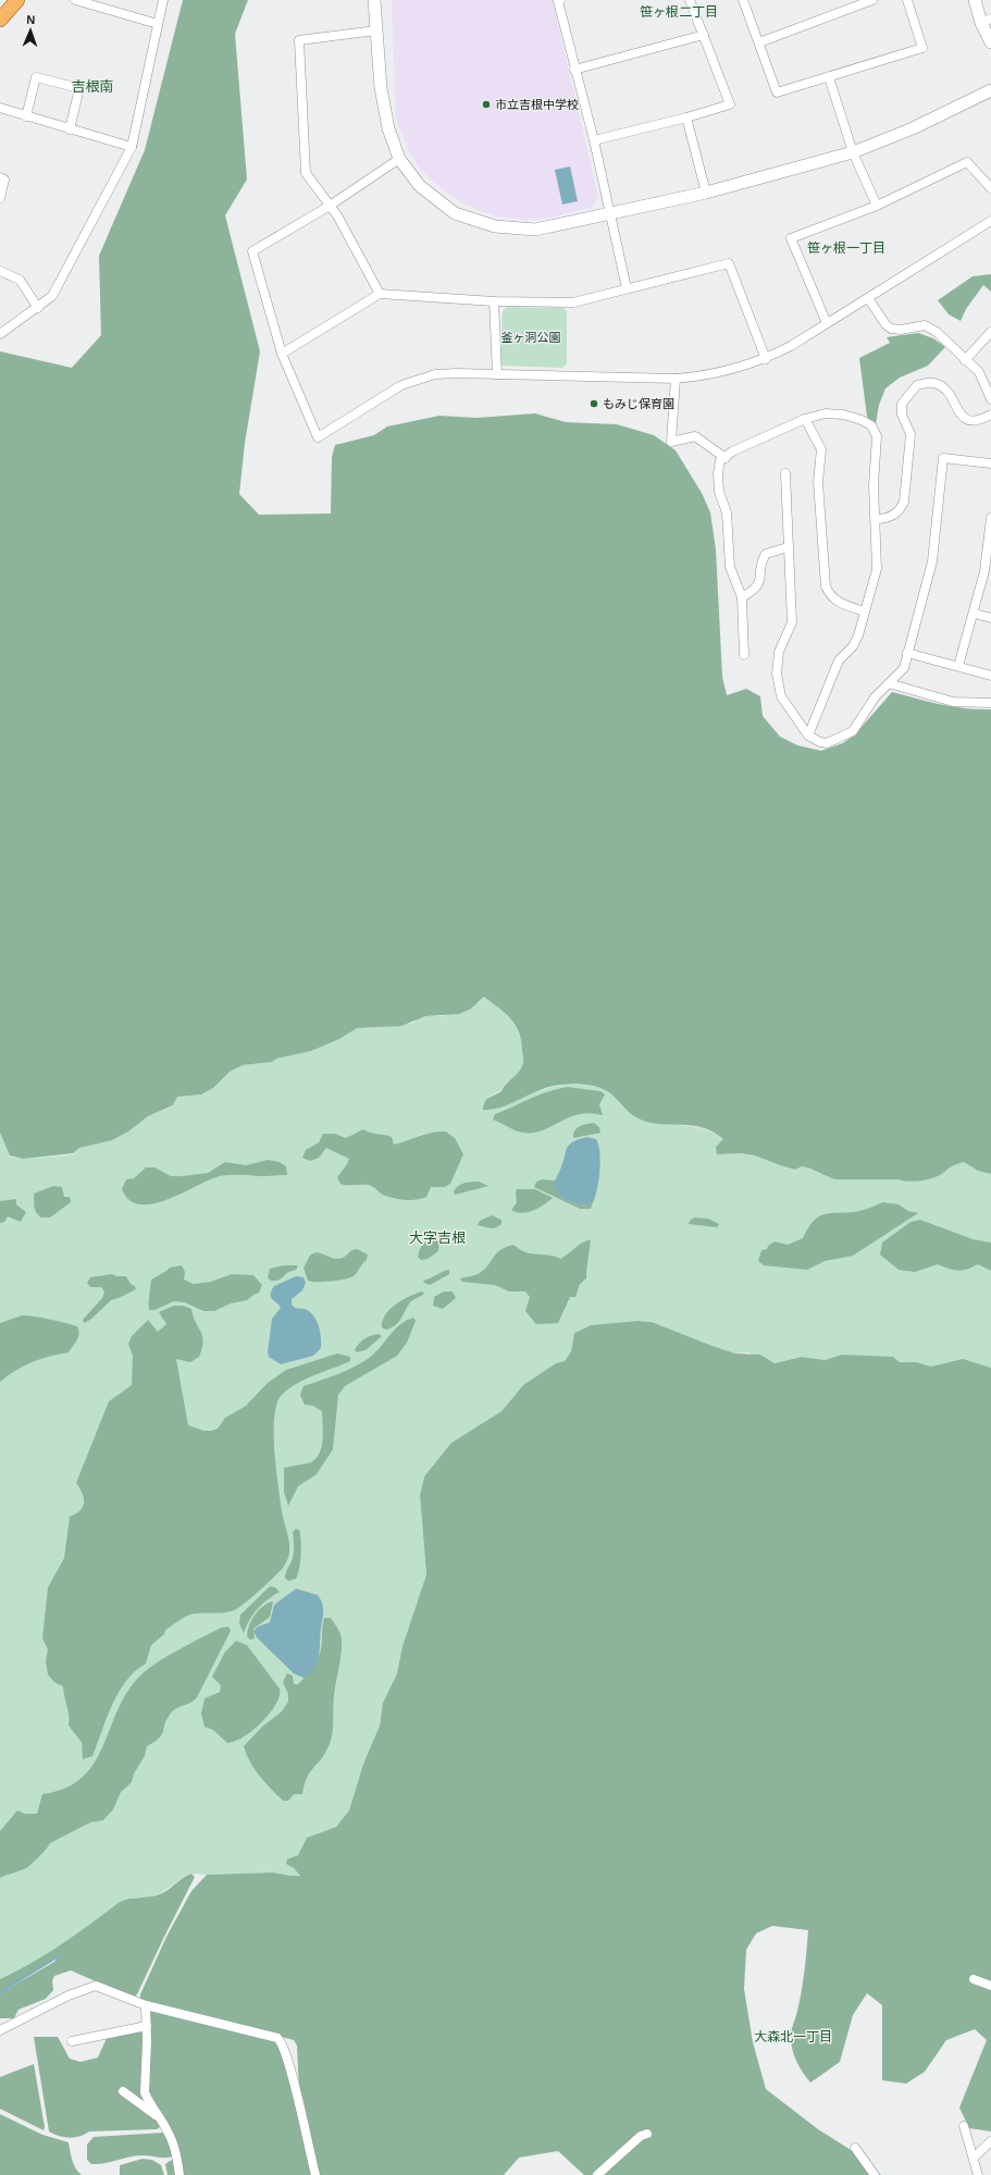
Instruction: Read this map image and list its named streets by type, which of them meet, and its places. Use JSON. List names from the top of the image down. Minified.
{"districts":["笹ヶ根二丁目","吉根南","笹ヶ根一丁目","大字吉根","大森北一丁目"],"parks":["釜ヶ洞公園"],"places":["市立吉根中学校","もみじ保育園"],"north":"top"}
